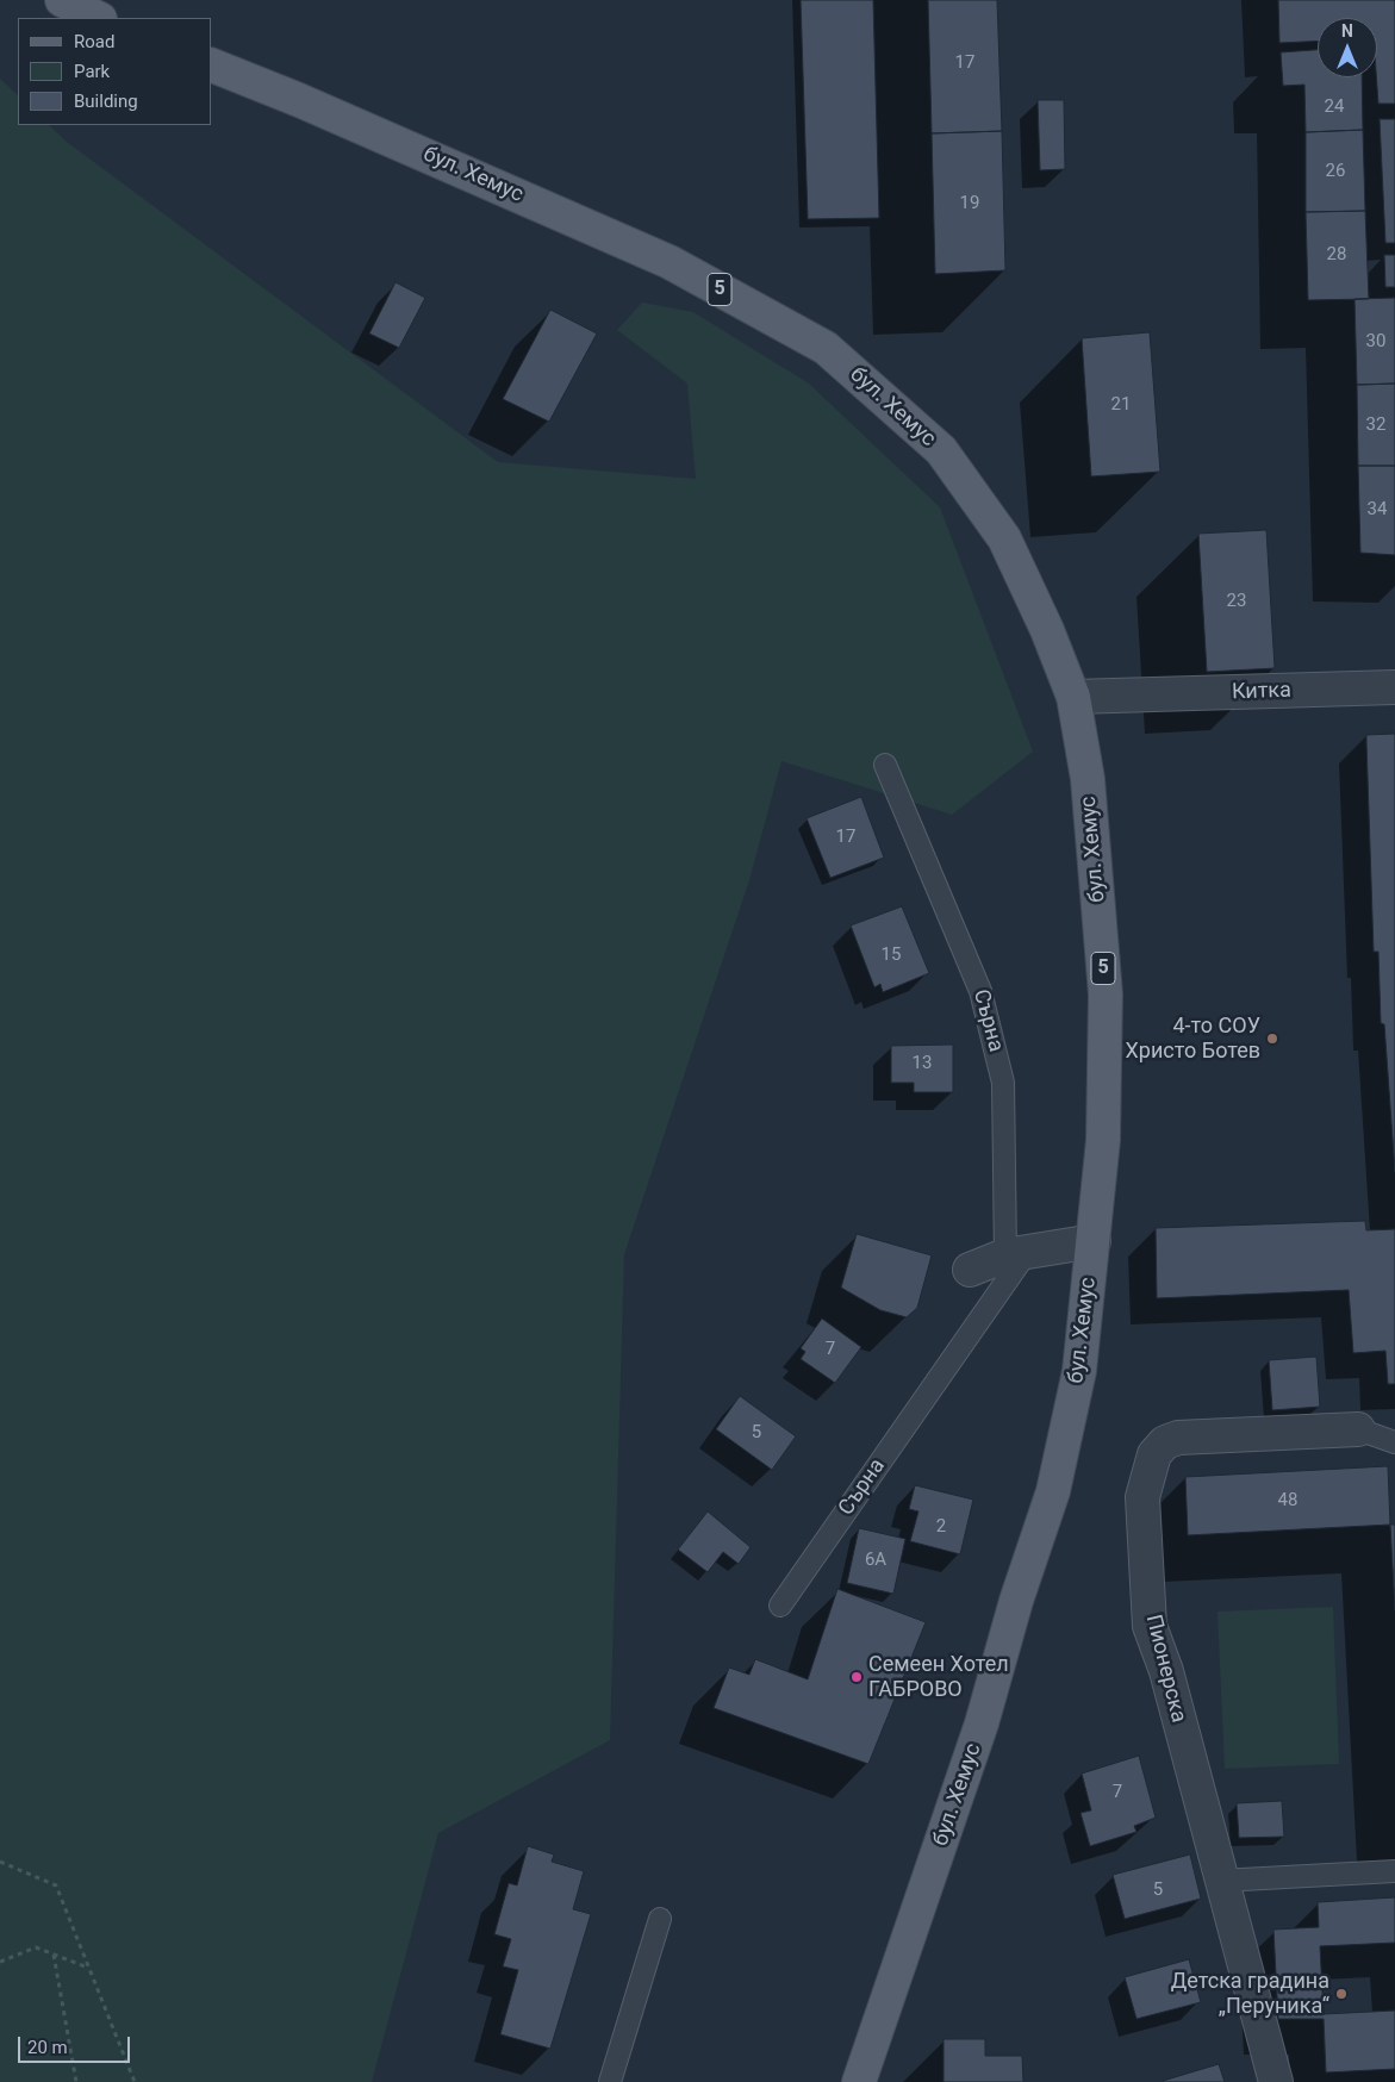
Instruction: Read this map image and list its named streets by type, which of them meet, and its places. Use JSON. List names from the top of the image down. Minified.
{"streets":{"main road":["бул. Хемус","5"],"street":["Китка","Пионерска"],"lane":["Сърна"]},"crossings":[["бул. Хемус","Китка"]],"places":["4-то СОУ Христо Ботев","Семеен Хотел ГАБРОВО","Детска градина „Перуника“"],"house_numbers":["17","24","26","19","28","30","21","32","34","23","17","15","13","7","5","48","2","6А","7","5"],"legend":["Road","Park","Building"],"scale_bar":"20 m","north":"top"}
